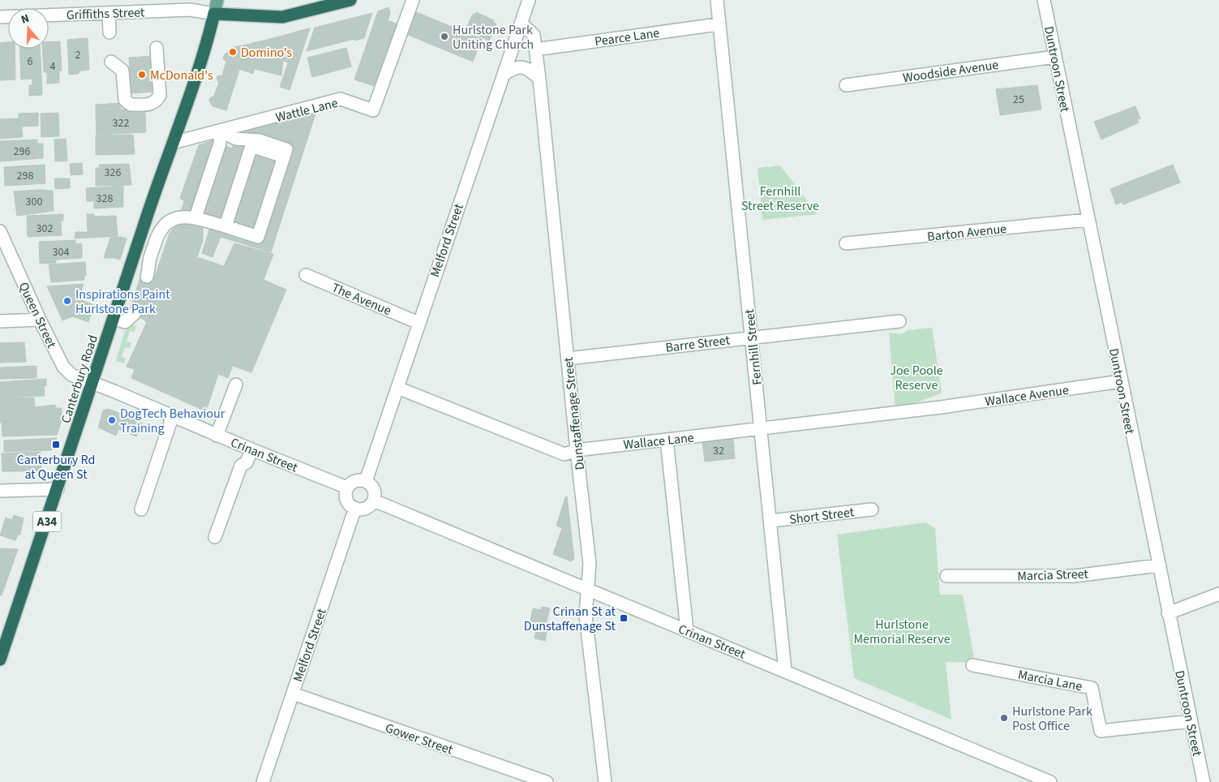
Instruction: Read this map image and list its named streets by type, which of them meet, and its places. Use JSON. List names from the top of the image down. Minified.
{"streets":{"highway":["Canterbury Road","A34"],"street":["Griffiths Street","Pearce Lane","Duntroon Street","Woodside Avenue","Wattle Lane","Barton Avenue","Melford Street","The Avenue","Queen Street","Barre Street","Fernhill Street","Wallace Avenue","Dunstaffenage Street","Wallace Lane","Crinan Street","Short Street","Marcia Street","Marcia Lane","Gower Street"]},"crossings":[["Griffiths Street","Canterbury Road"],["Pearce Lane","Fernhill Street"],["Pearce Lane","Dunstaffenage Street"],["Duntroon Street","Woodside Avenue"],["Duntroon Street","Barton Avenue"],["Duntroon Street","Wallace Avenue"],["Duntroon Street","Marcia Street"],["Duntroon Street","Marcia Lane"],["Wattle Lane","Canterbury Road"],["Melford Street","The Avenue"],["Melford Street","Dunstaffenage Street"],["Melford Street","Wallace Lane"],["Melford Street","Crinan Street"],["Melford Street","Gower Street"],["Queen Street","Canterbury Road"],["Queen Street","Crinan Street"],["Barre Street","Fernhill Street"],["Barre Street","Dunstaffenage Street"],["Fernhill Street","Wallace Lane"],["Fernhill Street","Crinan Street"],["Fernhill Street","Short Street"],["Canterbury Road","Crinan Street"],["Wallace Avenue","Wallace Lane"],["Dunstaffenage Street","Wallace Lane"],["Dunstaffenage Street","Crinan Street"]],"parks":["Fernhill Street Reserve","Joe Poole Reserve","Hurlstone Memorial Reserve"],"places":{"other":["Hurlstone Park Uniting Church","Domino's","McDonald's","Inspirations Paint Hurlstone Park","DogTech Behaviour Training","Hurlstone Park Post Office"],"transit":["Canterbury Rd at Queen St","Crinan St at Dunstaffenage St"]},"house_numbers":["2","6","4","25","322","296","326","298","328","300","302","304","32"],"north":"top"}
